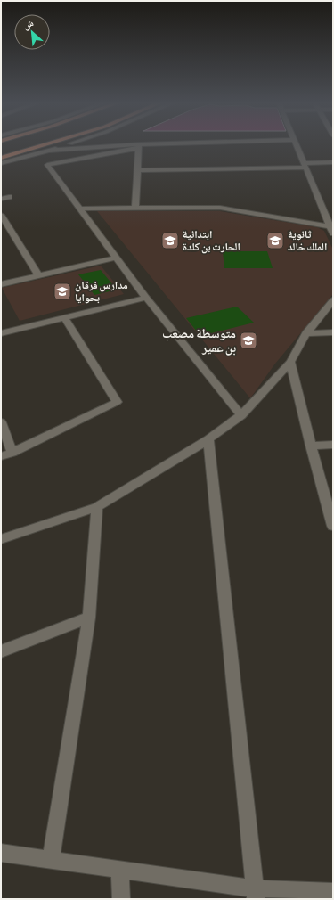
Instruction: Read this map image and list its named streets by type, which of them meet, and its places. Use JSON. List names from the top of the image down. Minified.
{"places":{"school or university":["ابتدائية الحارث بن كلدة","ثانوية الملك خالد","مدارس فرقان بحوايا","متوسطة مصعب بن عمير"]},"north":"top left"}
